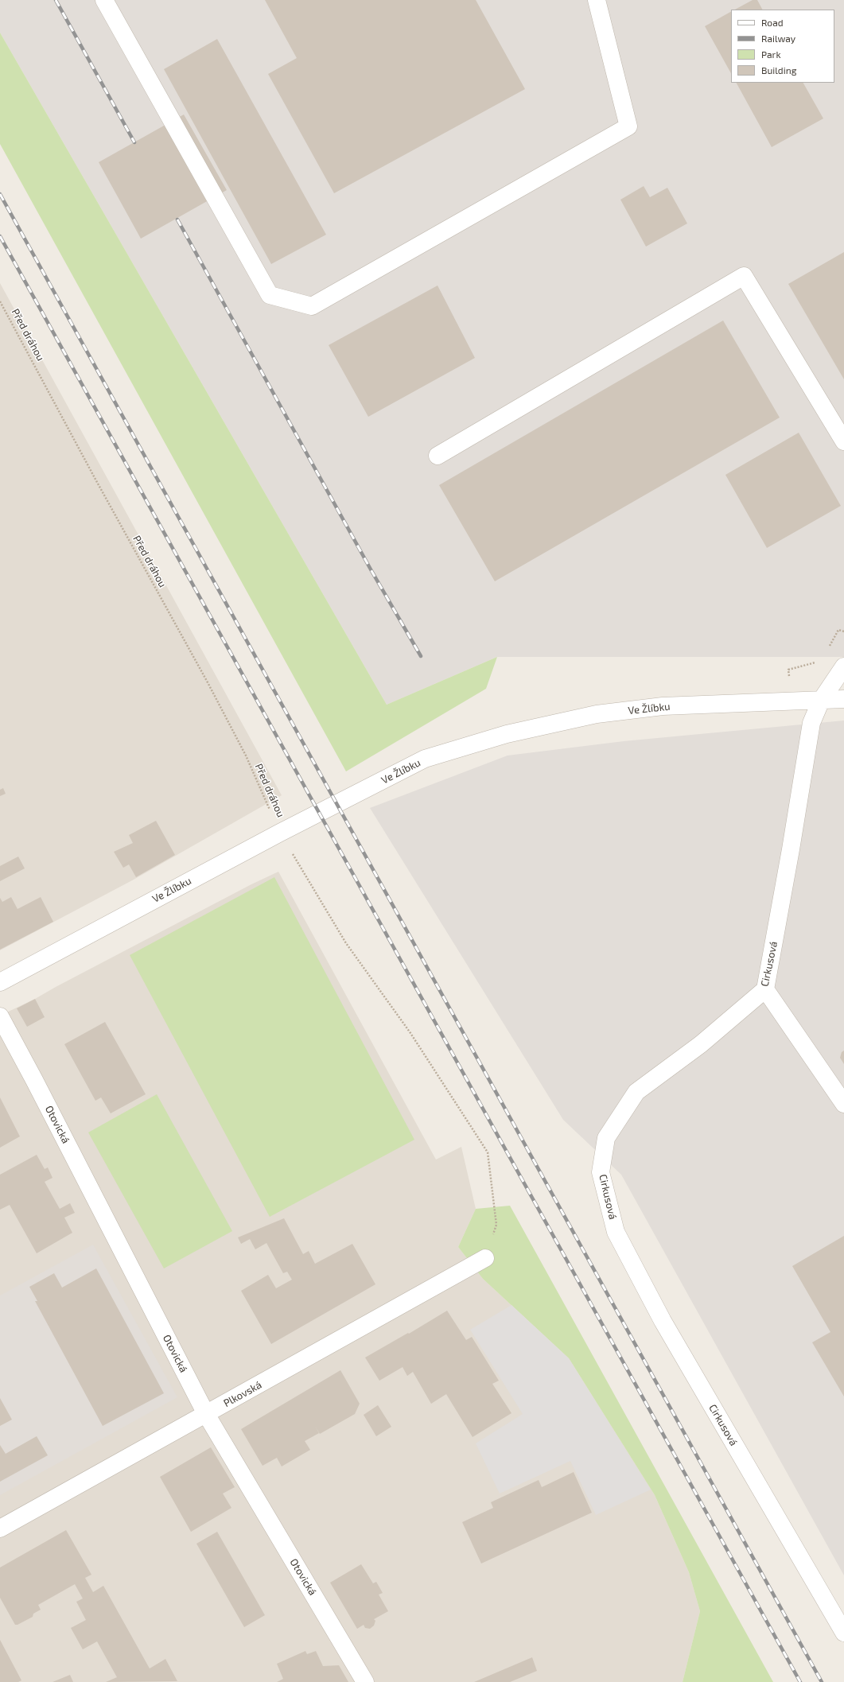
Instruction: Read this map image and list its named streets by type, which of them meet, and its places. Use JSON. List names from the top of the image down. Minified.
{"streets":{"street":["Ve Žlíbku","Cirkusová","Otovická","Plkovská"],"path":["Před dráhou"]},"crossings":[["Před dráhou","Ve Žlíbku"],["Před dráhou","Plkovská"],["Ve Žlíbku","Cirkusová"],["Otovická","Plkovská"]],"legend":["Road","Railway","Park","Building"]}
